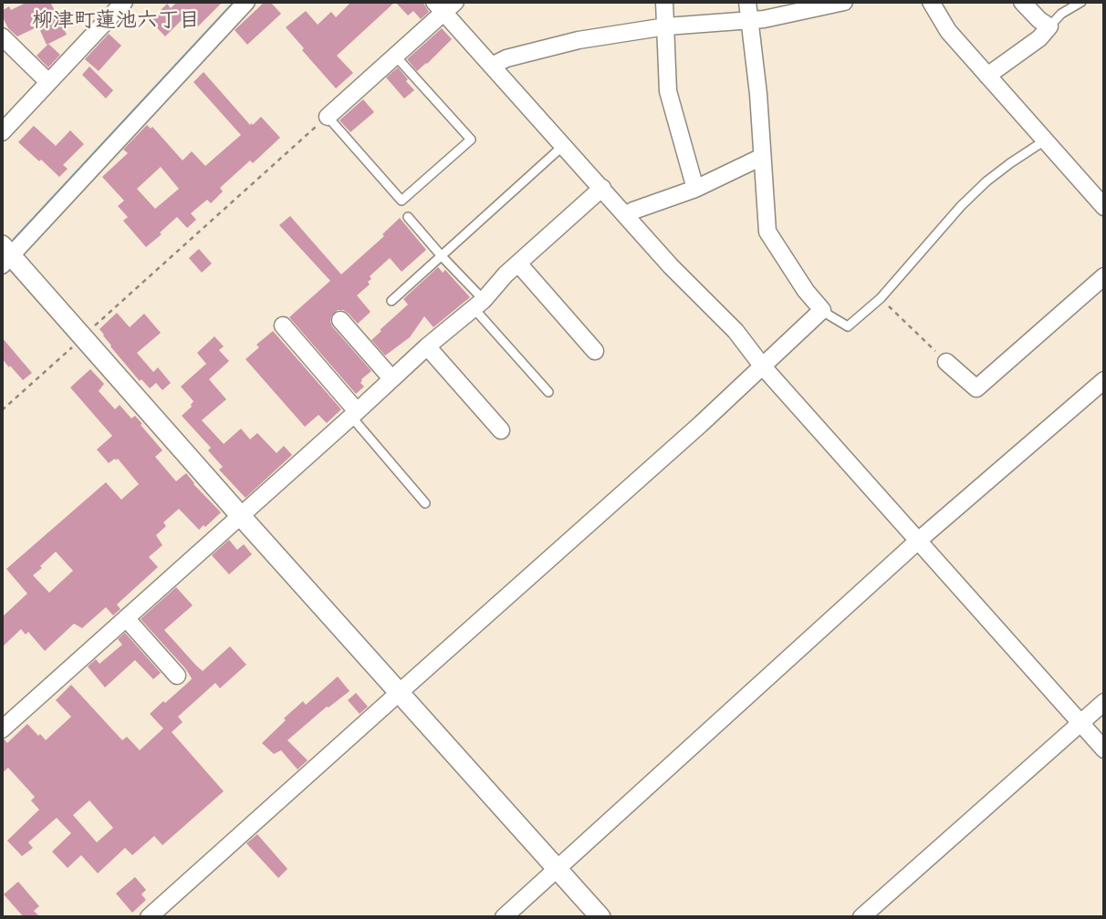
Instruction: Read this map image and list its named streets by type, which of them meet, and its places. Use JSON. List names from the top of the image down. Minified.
{"districts":["柳津町蓮池六丁目"]}
